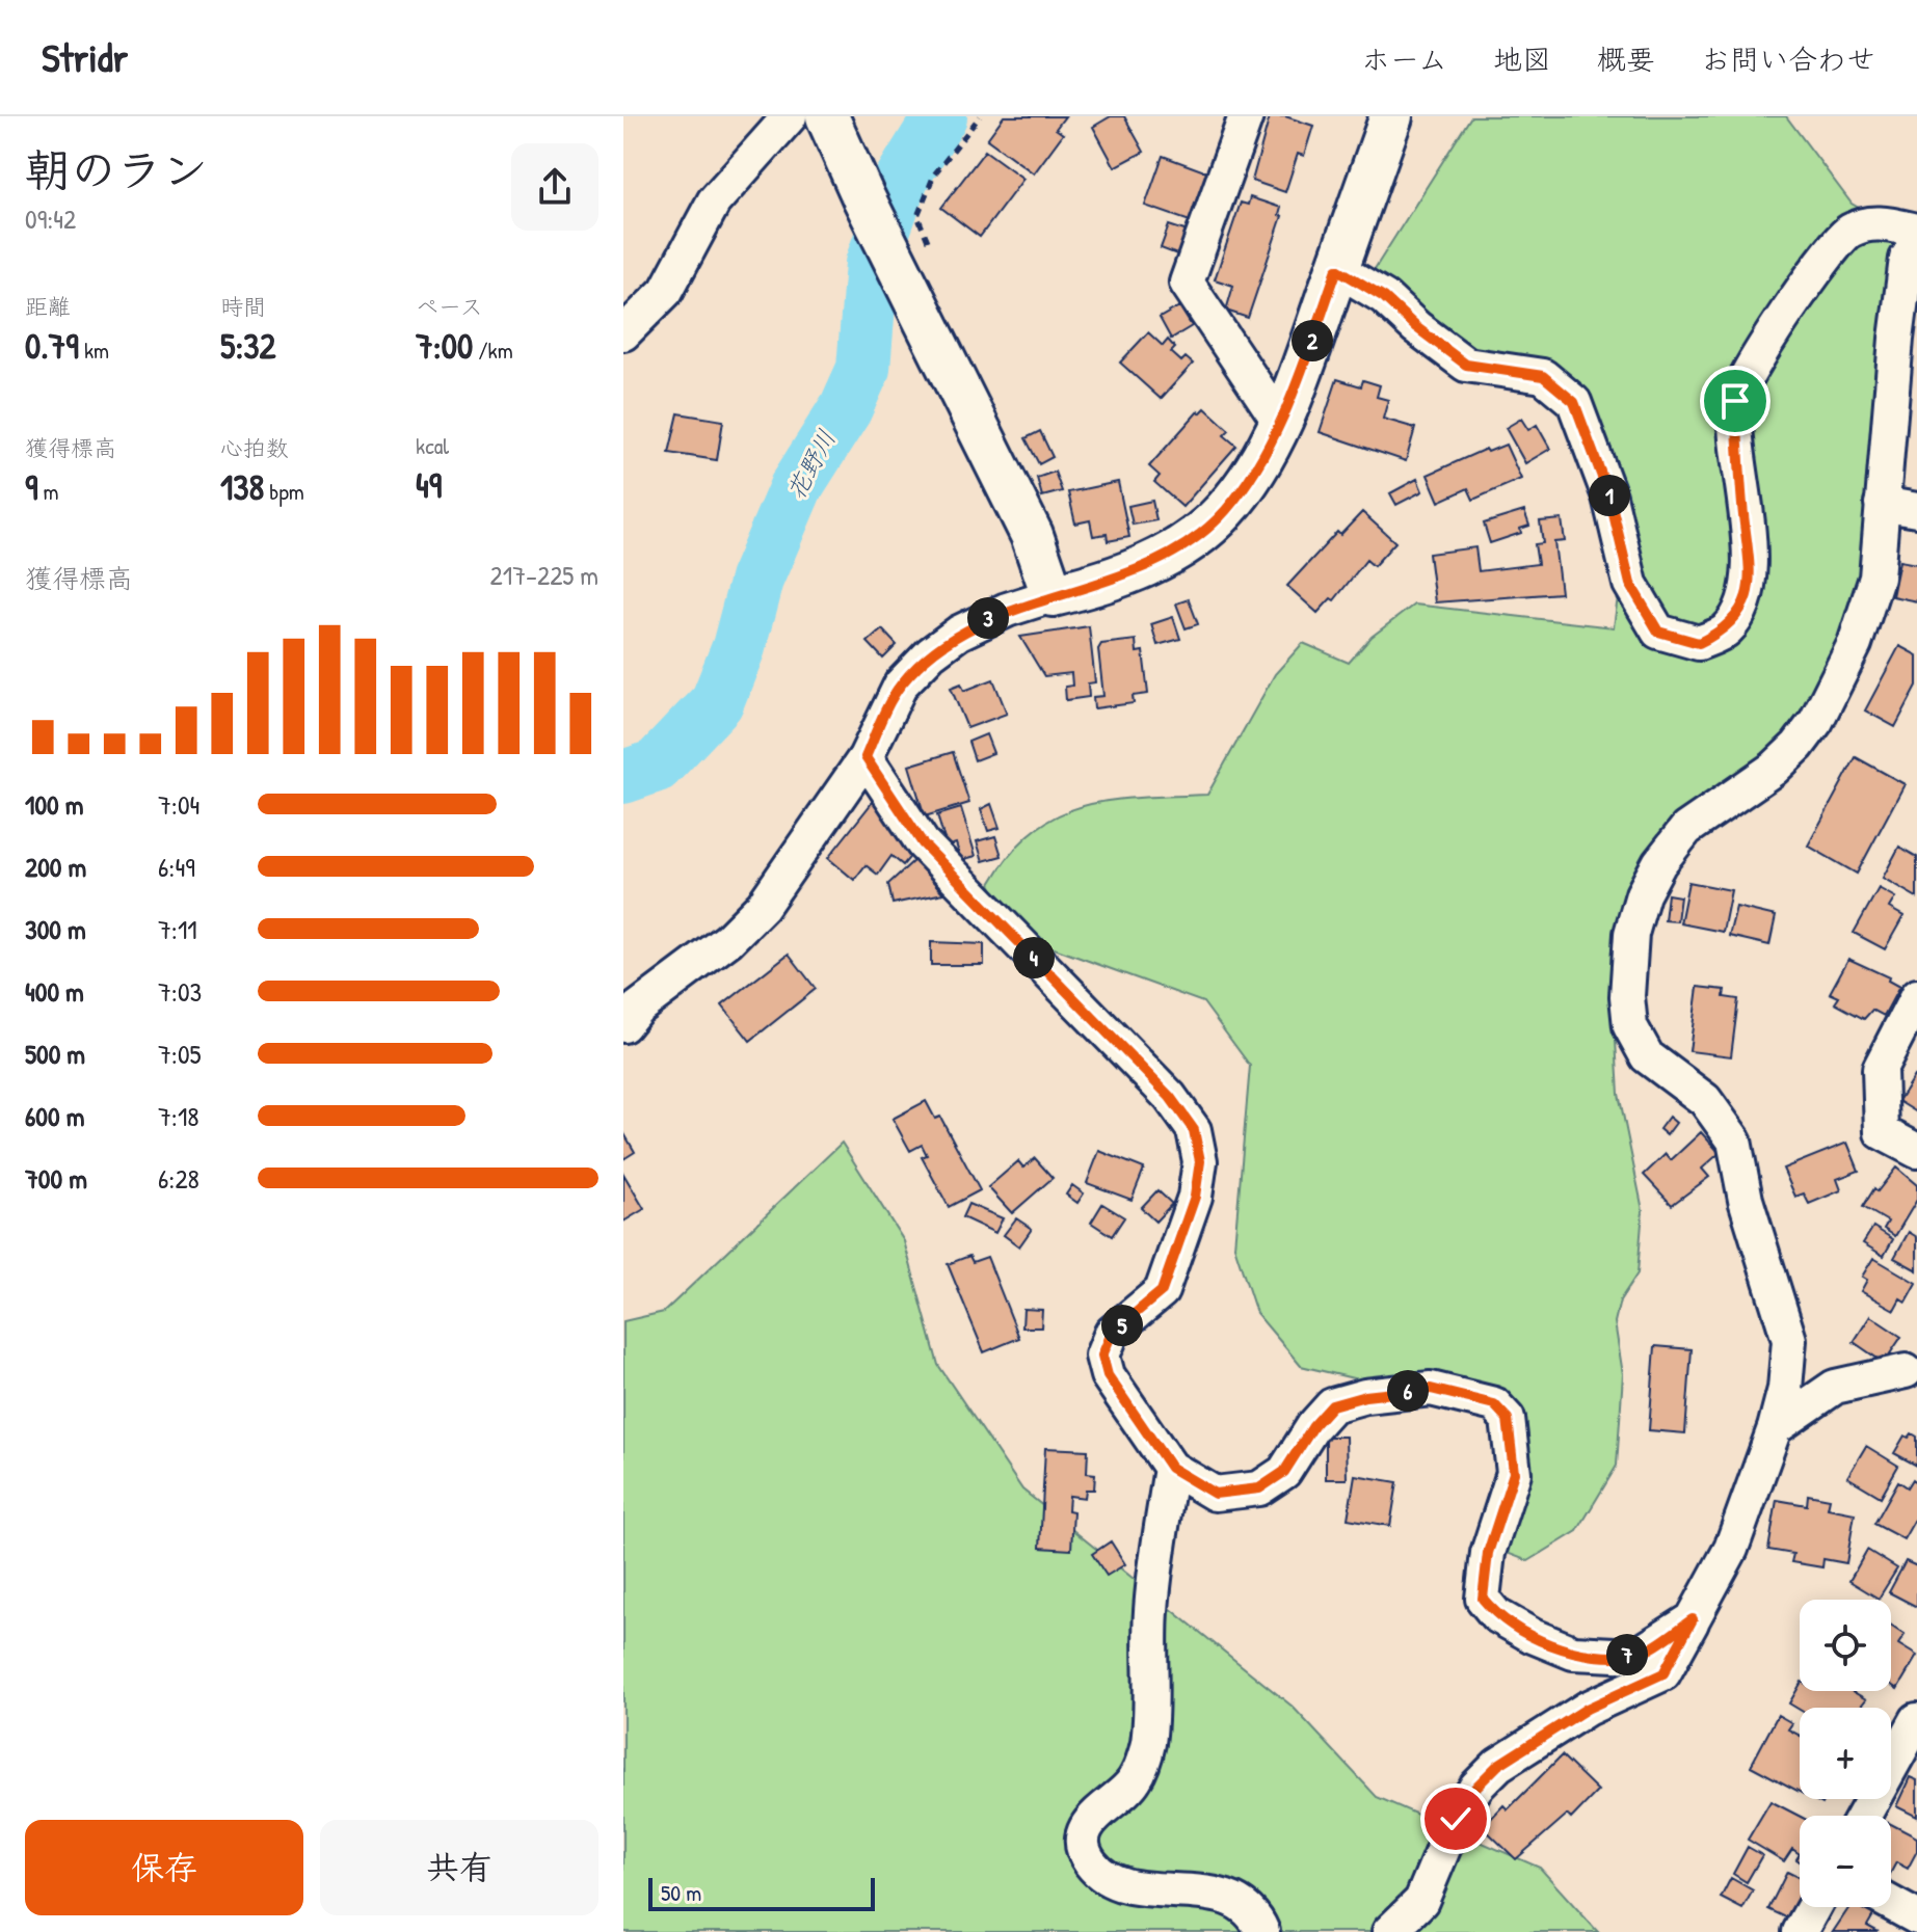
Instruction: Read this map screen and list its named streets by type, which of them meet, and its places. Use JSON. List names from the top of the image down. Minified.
{"water":["花野川"],"scale_bar":"50 m","page":{"header":"Stridr","nav":["ホーム","地図","概要","お問い合わせ"],"heading":["朝のラン","09:42"],"stats":[["距離","0.79 km"],["時間","5:32"],["ペース","7:00 /km"],["獲得標高","9 m"],["心拍数","138 bpm"],["kcal","49"]],"pins":["2","1","3","4","5","6","7"],"chart":["獲得標高","217–225 m"],"list":[{"name":"100 m","note":"7:04"},{"name":"200 m","note":"6:49"},{"name":"300 m","note":"7:11"},{"name":"400 m","note":"7:03"},{"name":"500 m","note":"7:05"},{"name":"600 m","note":"7:18"},{"name":"700 m","note":"6:28"}],"map_buttons":["+","−"],"buttons":["保存","共有"],"scale":"50 m"}}
